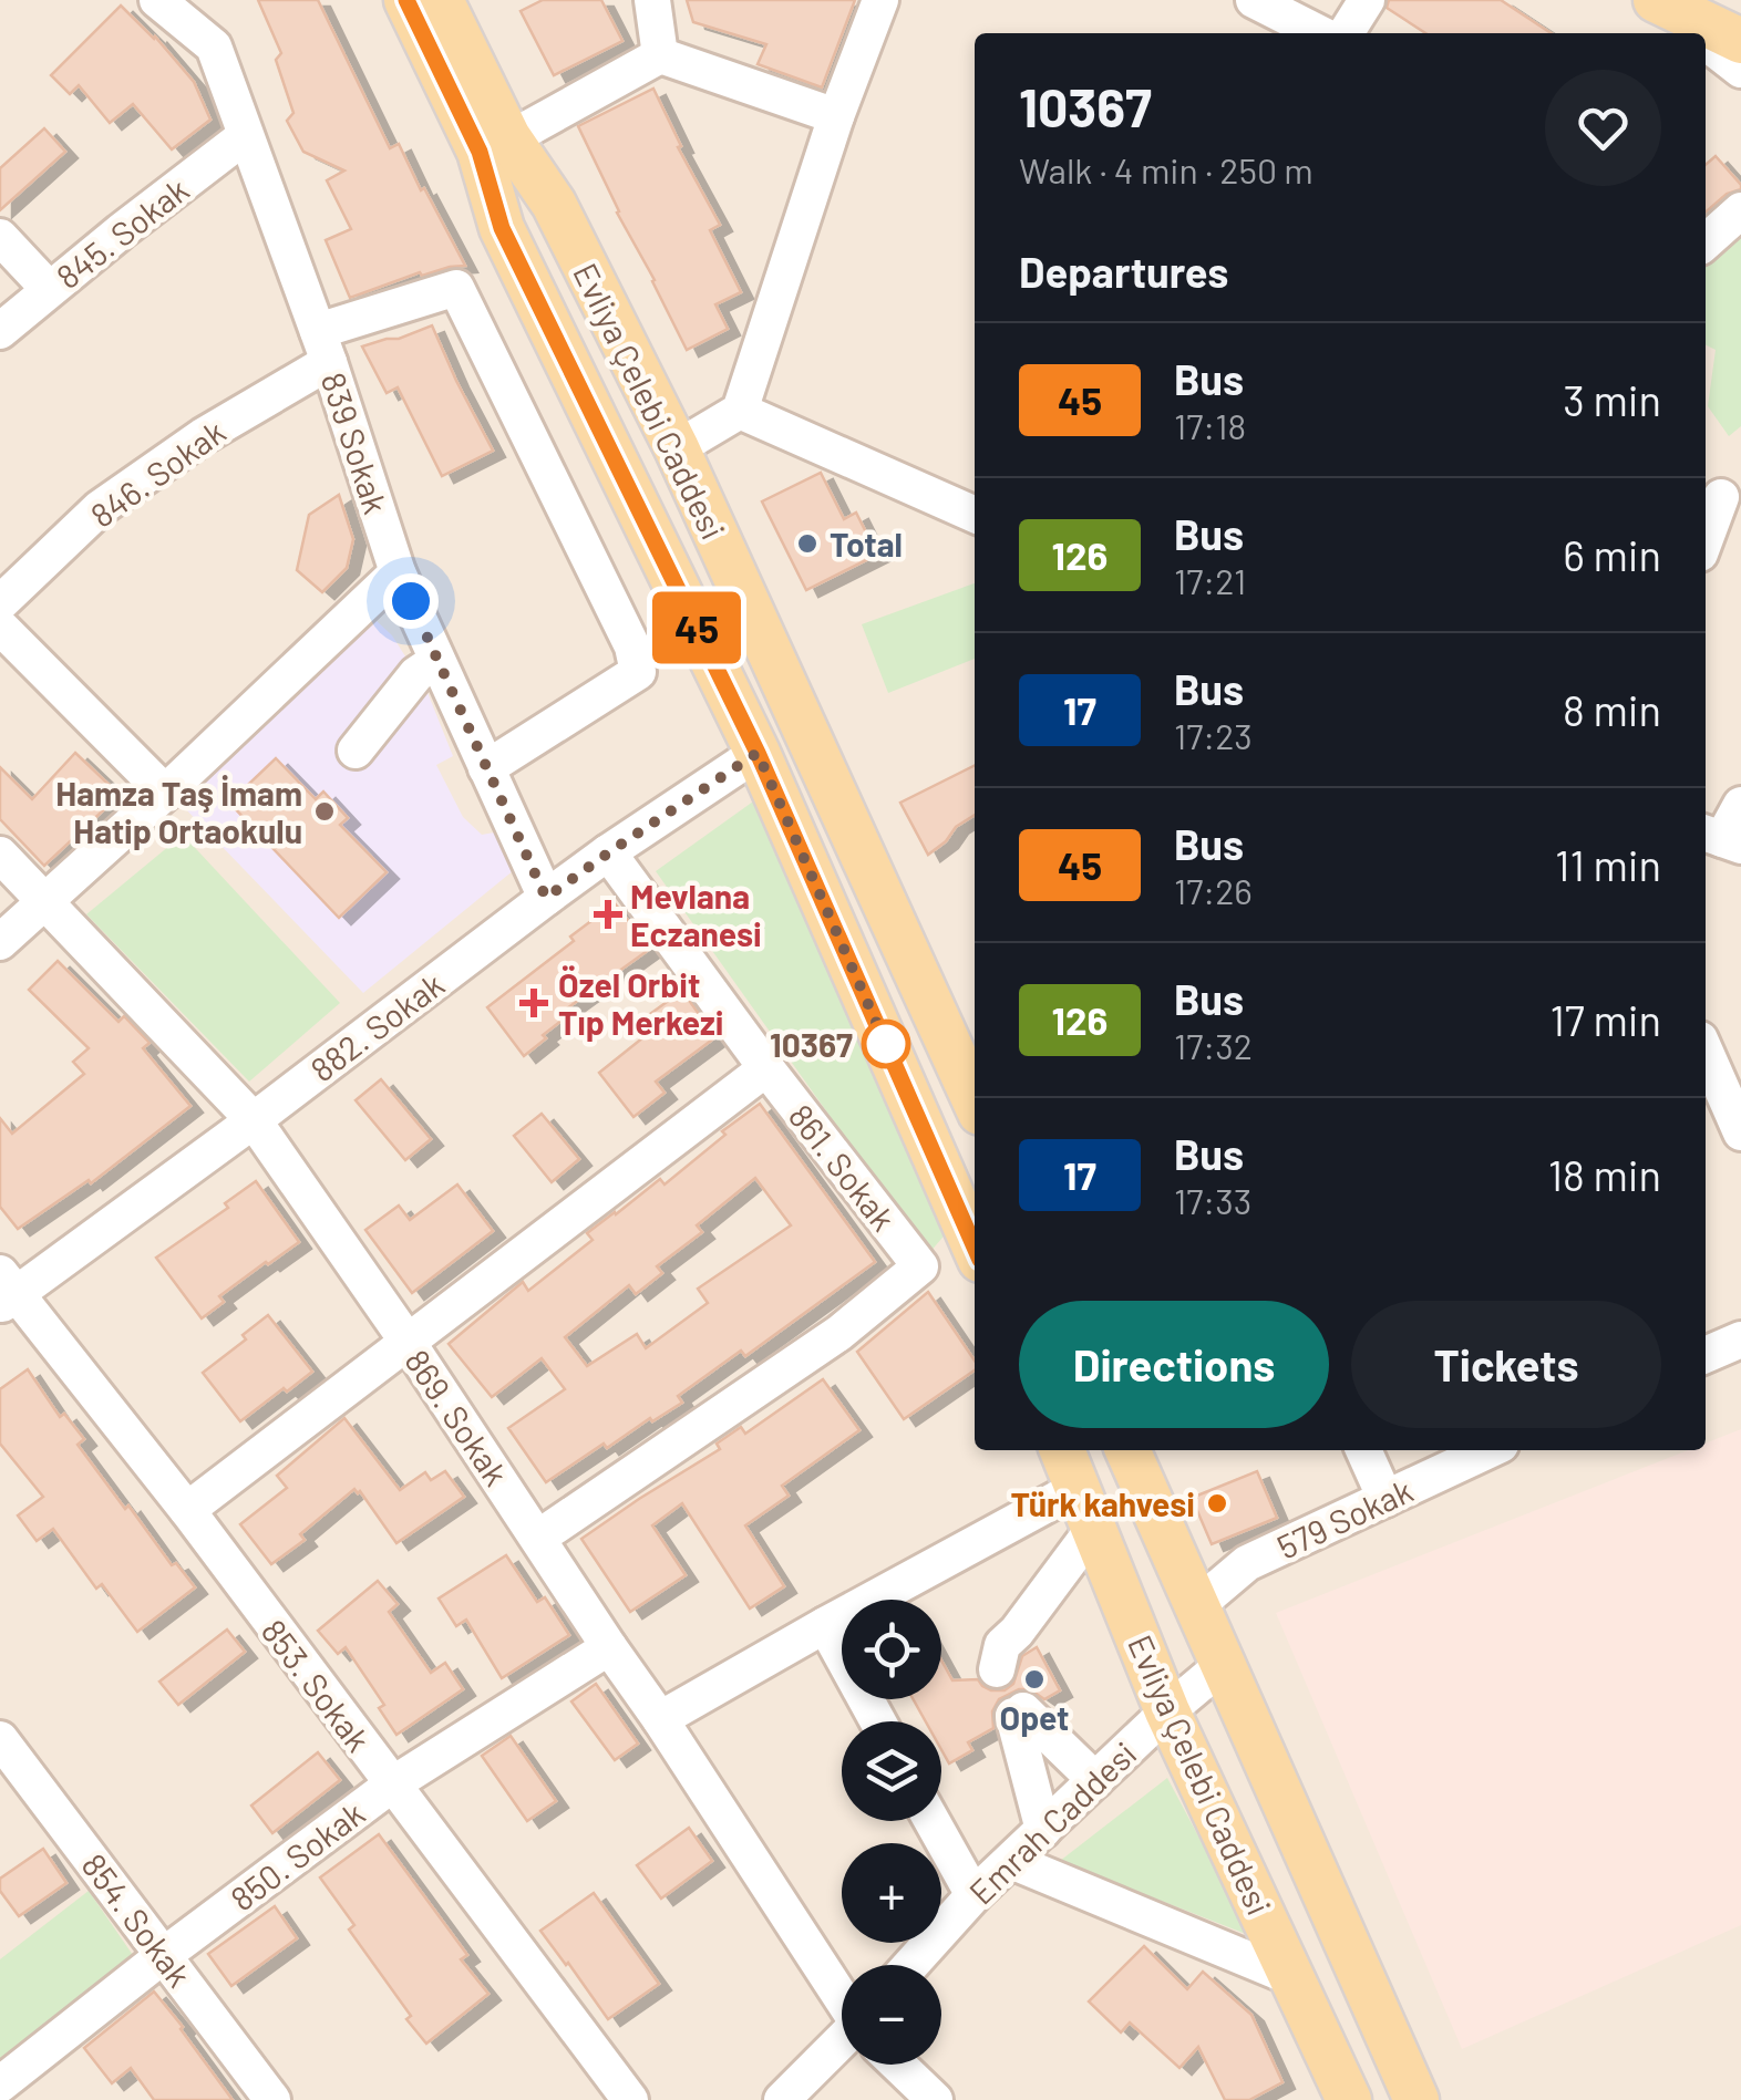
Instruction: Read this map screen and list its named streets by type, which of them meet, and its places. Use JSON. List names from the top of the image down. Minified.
{"streets":{"main road":["Evliya Çelebi Caddesi"],"street":["845. Sokak","839 Sokak","846. Sokak","882. Sokak","861. Sokak","869. Sokak","579 Sokak","853. Sokak","Emrah Caddesi","850. Sokak","854. Sokak"]},"crossings":[["845. Sokak","839 Sokak"],["Evliya Çelebi Caddesi","882. Sokak"],["Evliya Çelebi Caddesi","579 Sokak"],["Evliya Çelebi Caddesi","Emrah Caddesi"],["839 Sokak","846. Sokak"],["839 Sokak","882. Sokak"],["882. Sokak","861. Sokak"],["882. Sokak","869. Sokak"],["882. Sokak","853. Sokak"],["861. Sokak","869. Sokak"],["869. Sokak","850. Sokak"],["853. Sokak","850. Sokak"],["850. Sokak","854. Sokak"]],"places":{"other":["Total","Hamza Taş İmam Hatip Ortaokulu","10367","Türk kahvesi","Opet"],"health":["Mevlana Eczanesi","Özel Orbit Tıp Merkezi"]},"lines":["bus line 45"],"page":{"on_map":"45","heading":[["10367","Walk · 4 min · 250 m"],"Departures"],"list":[{"mark":"45","name":"Bus","note":"17:18","value":"3 min"},{"mark":"126","name":"Bus","note":"17:21","value":"6 min"},{"mark":"17","name":"Bus","note":"17:23","value":"8 min"},{"mark":"45","name":"Bus","note":"17:26","value":"11 min"},{"mark":"126","name":"Bus","note":"17:32","value":"17 min"},{"mark":"17","name":"Bus","note":"17:33","value":"18 min"}],"buttons":["Directions","Tickets"],"map_buttons":["+","−"]}}
